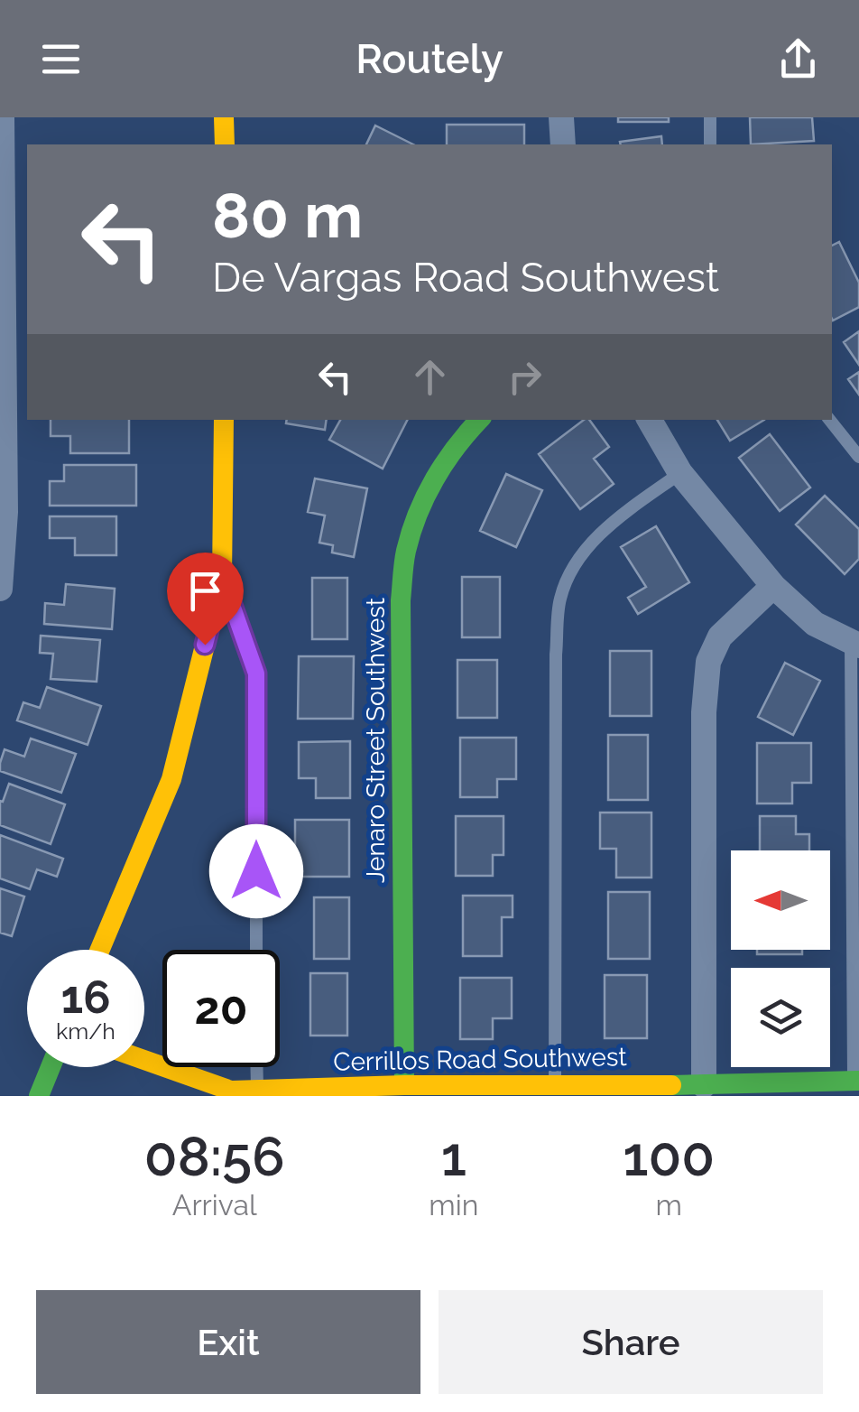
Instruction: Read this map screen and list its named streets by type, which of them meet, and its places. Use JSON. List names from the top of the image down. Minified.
{"streets":{"street":["Jenaro Street Southwest","Cerrillos Road Southwest"]},"crossings":[["Jenaro Street Southwest","Cerrillos Road Southwest"]],"north":"left","page":{"header":"Routely","turn":["80 m","De Vargas Road Southwest"],"speed":"16 km/h","limit":"20","eta":["08:56","Arrival","1","min","100","m"],"buttons":["Exit","Share"]}}
